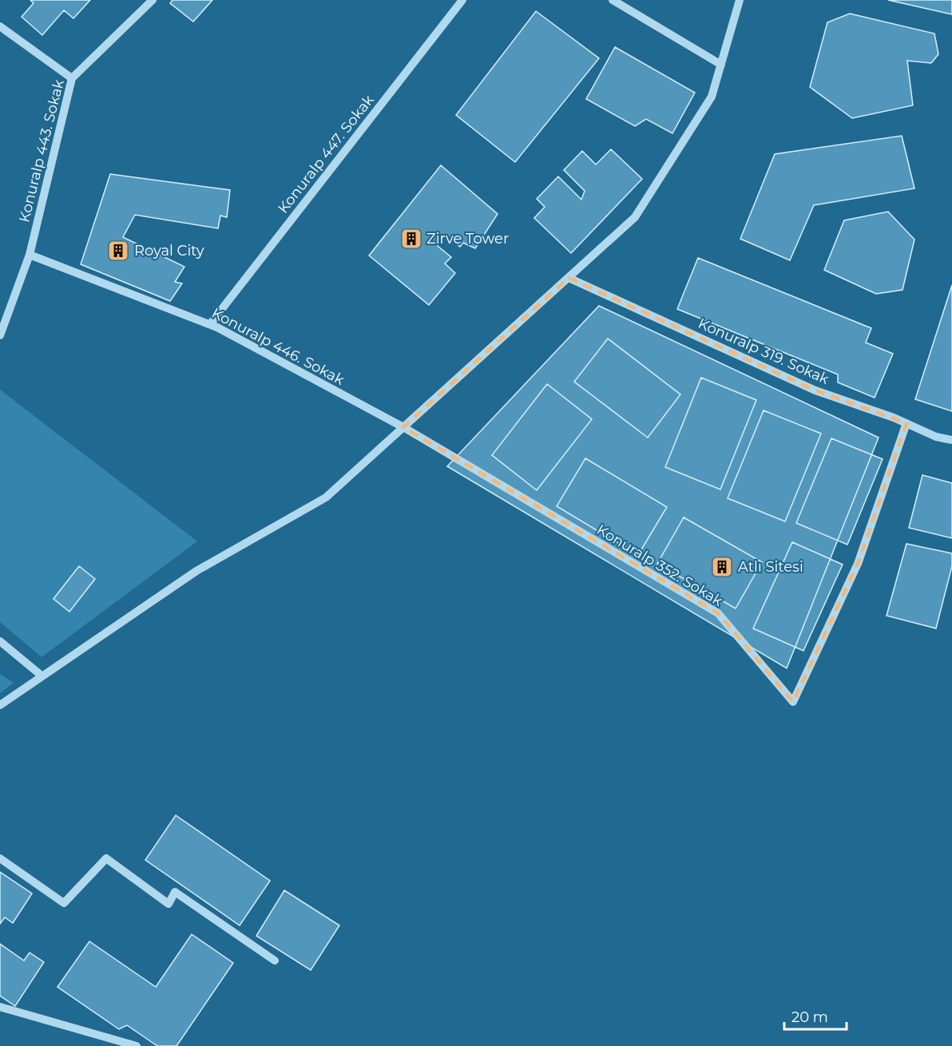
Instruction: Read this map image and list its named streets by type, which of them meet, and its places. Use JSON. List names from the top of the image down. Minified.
{"streets":{"street":["Konuralp 443. Sokak","Konuralp 447. Sokak","Konuralp 446. Sokak","Konuralp 319. Sokak","Konuralp 352. Sokak"]},"crossings":[["Konuralp 443. Sokak","Konuralp 446. Sokak"],["Konuralp 447. Sokak","Konuralp 446. Sokak"],["Konuralp 446. Sokak","Konuralp 352. Sokak"],["Konuralp 319. Sokak","Konuralp 352. Sokak"]],"places":{"building":["Zirve Tower","Royal City","Atlı Sitesi"]},"scale_bar":"20 m"}
